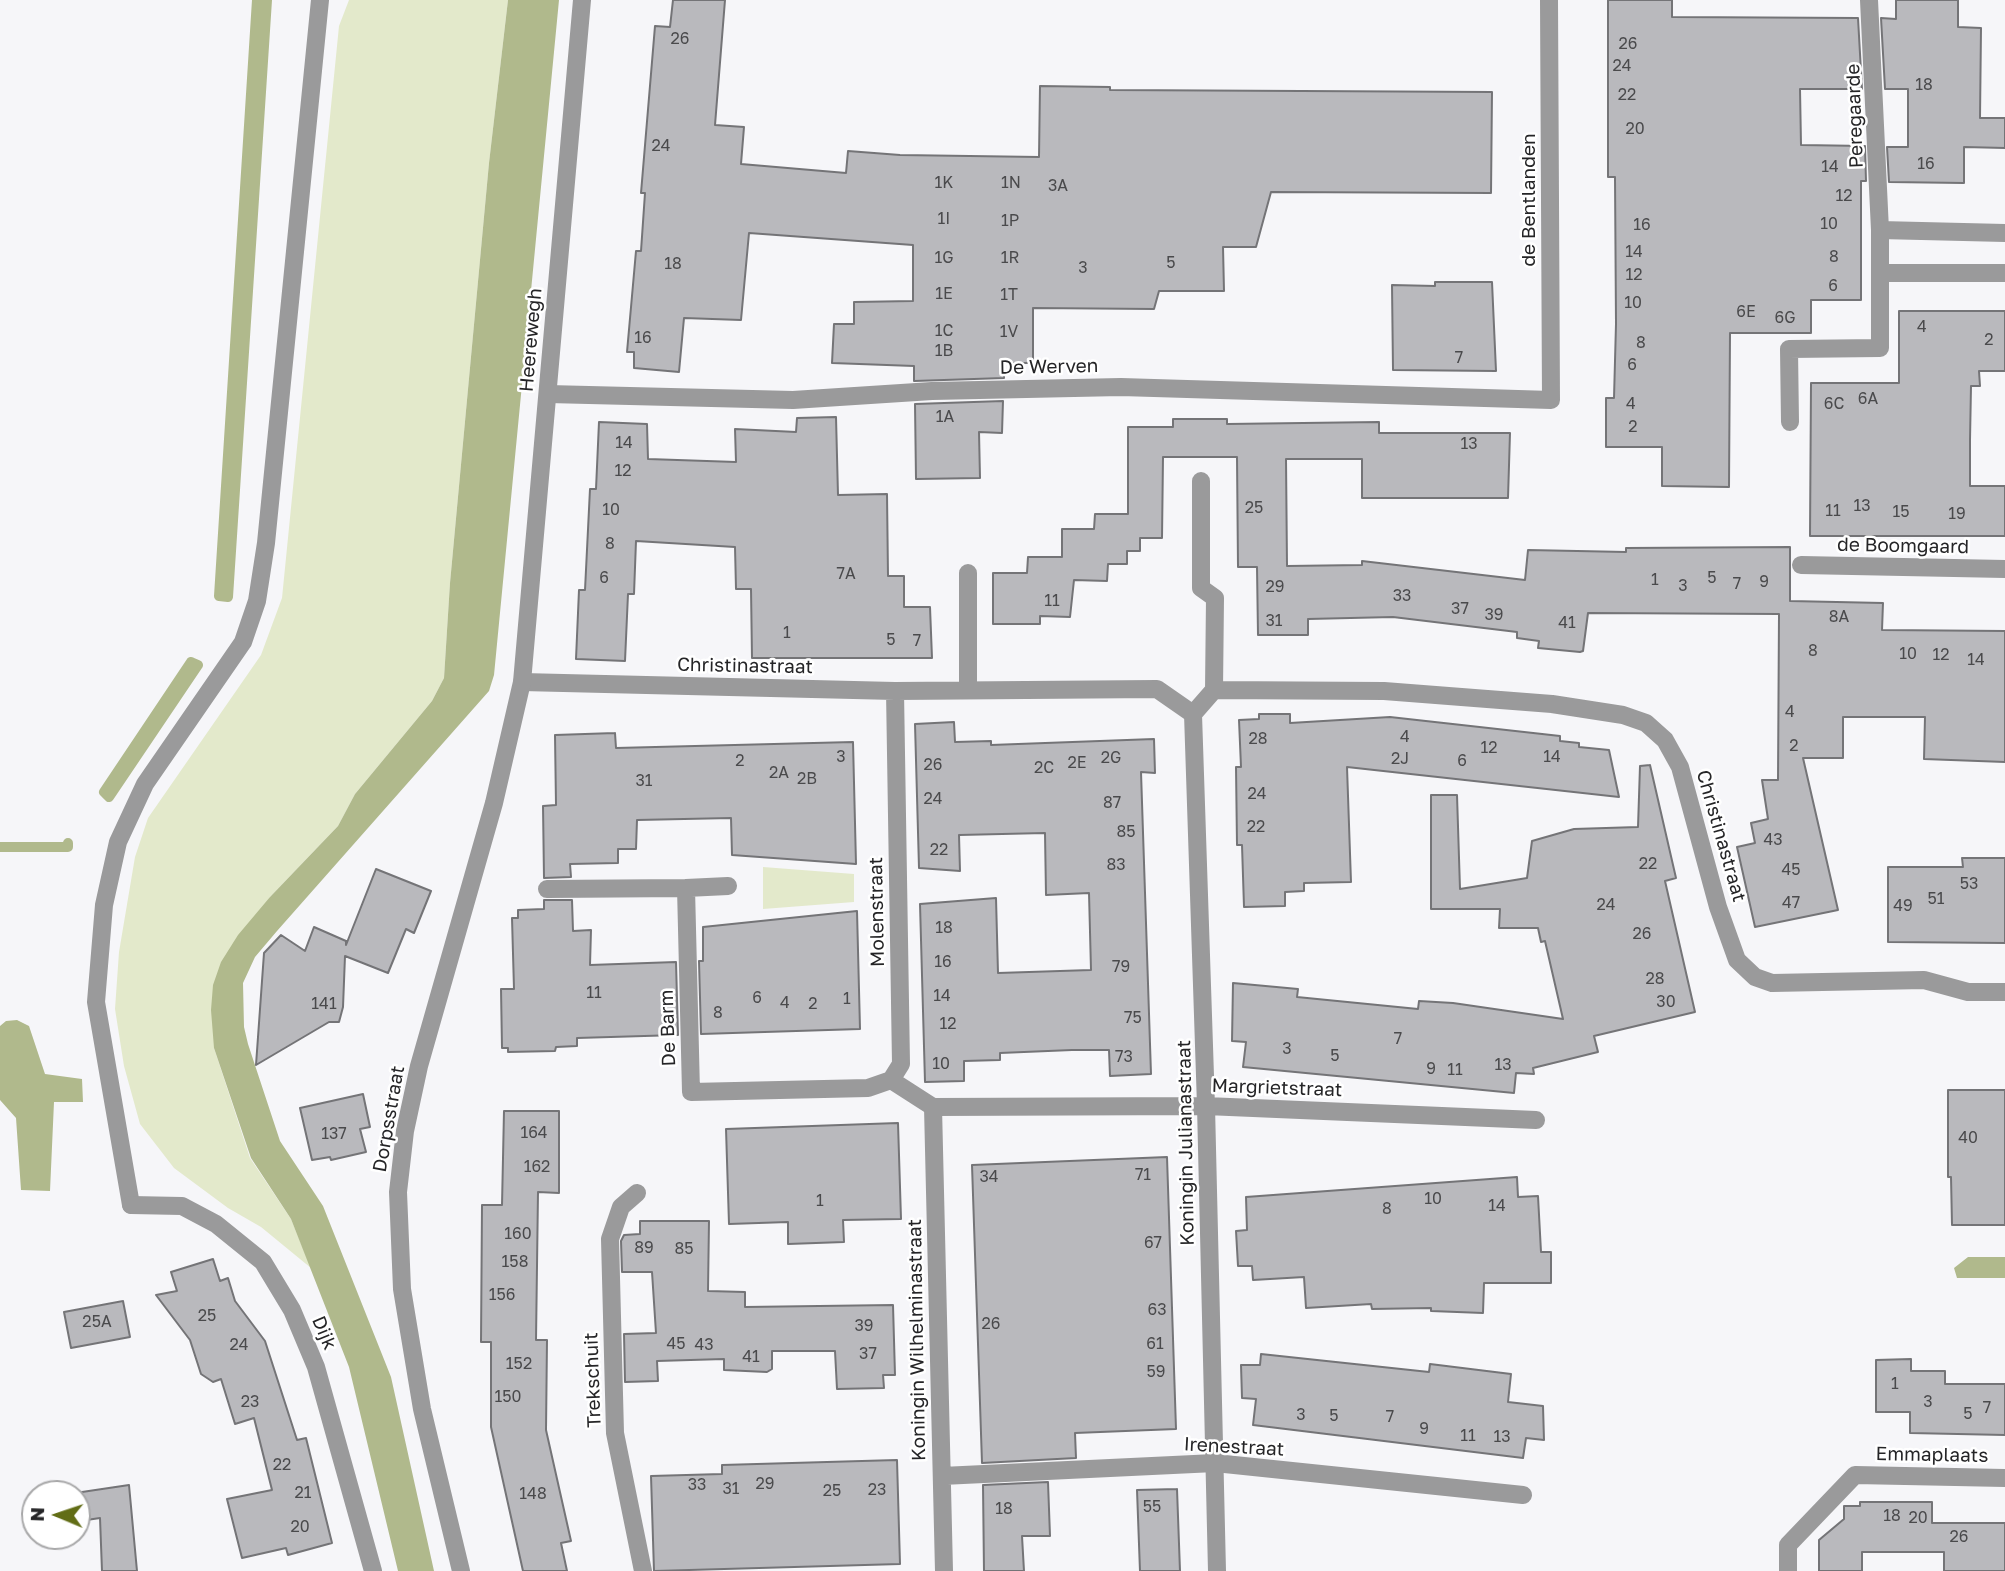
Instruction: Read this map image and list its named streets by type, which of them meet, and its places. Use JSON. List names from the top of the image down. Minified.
{"streets":{"street":["Peregaarde","de Bentlanden","Heerewegh","De Werven","de Boomgaard","Christinastraat","Molenstraat","De Barm","Margrietstraat","Dorpsstraat","Koningin Julianastraat","Dijk","Koningin Wilhelminastraat","Trekschuit","Irenestraat","Emmaplaats"]},"crossings":[["de Bentlanden","De Werven"],["Heerewegh","De Werven"],["Heerewegh","Christinastraat"],["Heerewegh","Dorpsstraat"],["Christinastraat","Molenstraat"],["Christinastraat","Dorpsstraat"],["Christinastraat","Koningin Julianastraat"],["Molenstraat","De Barm"],["Margrietstraat","Koningin Julianastraat"],["Margrietstraat","Koningin Wilhelminastraat"],["Koningin Julianastraat","Irenestraat"],["Koningin Wilhelminastraat","Irenestraat"]],"house_numbers":["26","26","24","18","22","20","24","16","14","1K","1N","3A","12","1I","1P","10","16","14","8","1G","1R","5","18","3","12","6","1E","1T","10","6E","6G","4","1C","1V","16","2","8","1B","7","6","6A","4","6C","1A","2","14","13","12","13","25","10","11","15","19","8","7A","6","5","1","9","7","3","29","33","11","37","39","8A","31","41","1","5","7","8","10","12","14","4","4","28","2","12","3","14","2G","2J","2","6","2E","26","2C","2A","2B","31","24","24","87","22","85","43","22","22","83","45","53","51","47","24","49","18","26","16","79","28","11","14","6","1","30","4","141","2","8","75","12","7","3","5","73","10","13","9","11","164","137","40","162","71","34","10","1","14","8","160","67","89","85","158","156","63","25","25A","26","39","45","61","24","43","37","41","152","59","1","150","23","3","7","5","3","5","7","9","11","13","22","29","33","31","23","25","21","148","55","18","18","20","20","26"],"north":"left"}
